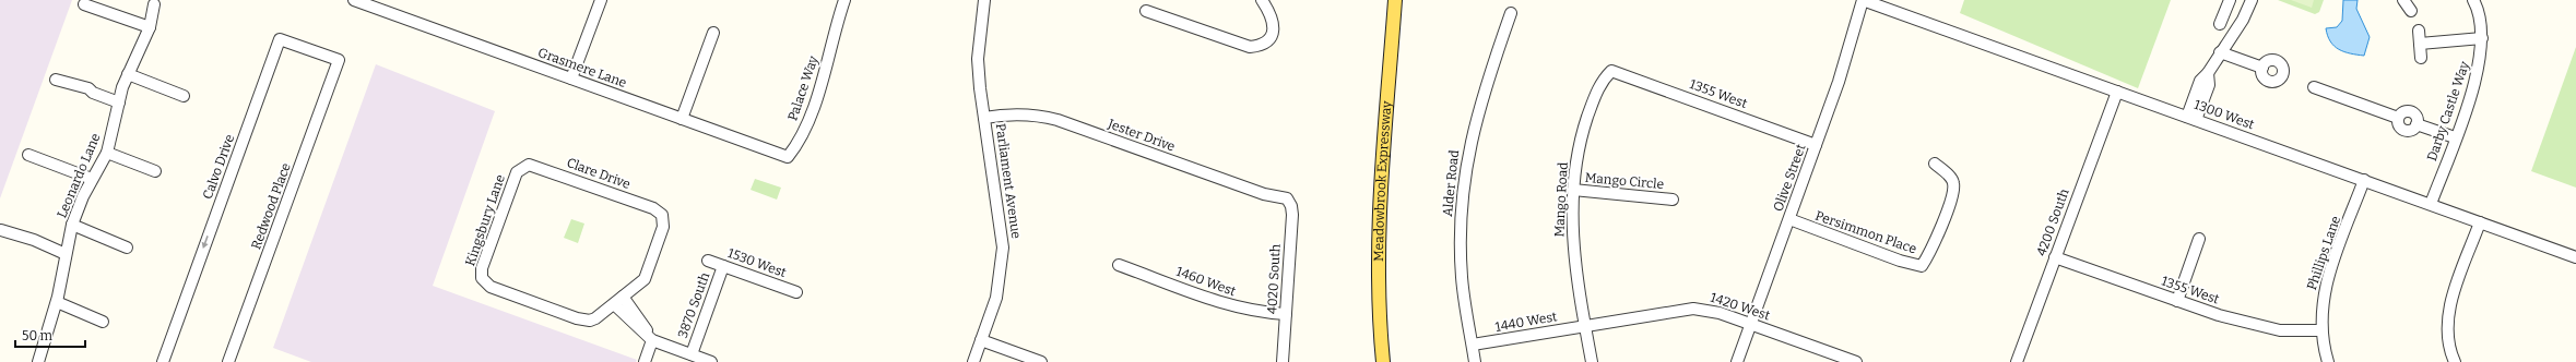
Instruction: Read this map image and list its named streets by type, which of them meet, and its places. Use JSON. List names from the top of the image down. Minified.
{"streets":{"main road":["Meadowbrook Expressway"],"street":["Grasmere Lane","Palace Way","1355 West","Darby Castle Way","1300 West","Jester Drive","Calvo Drive","Clare Drive","Leonardo Lane","Olive Street","Parliament Avenue","Mango Circle","Alder Road","Mango Road","Redwood Place","Kingsbury Lane","4200 South","Persimmon Place","Phillips Lane","1530 West","4020 South","1460 West","3870 South","1420 West","1440 West"]},"crossings":[["Grasmere Lane","Palace Way"],["1355 West","Olive Street"],["1355 West","Mango Road"],["1355 West","4200 South"],["1355 West","Phillips Lane"],["Darby Castle Way","1300 West"],["1300 West","Olive Street"],["1300 West","4200 South"],["1300 West","Phillips Lane"],["Jester Drive","Parliament Avenue"],["Jester Drive","4020 South"],["Calvo Drive","Redwood Place"],["Clare Drive","Kingsbury Lane"],["Olive Street","Persimmon Place"],["Olive Street","1420 West"],["Mango Circle","Mango Road"],["Alder Road","1440 West"],["Mango Road","1420 West"],["Mango Road","1440 West"],["1530 West","3870 South"],["4020 South","1460 West"],["1420 West","1440 West"]],"one_way":["Calvo Drive"],"scale_bar":"50 m"}
